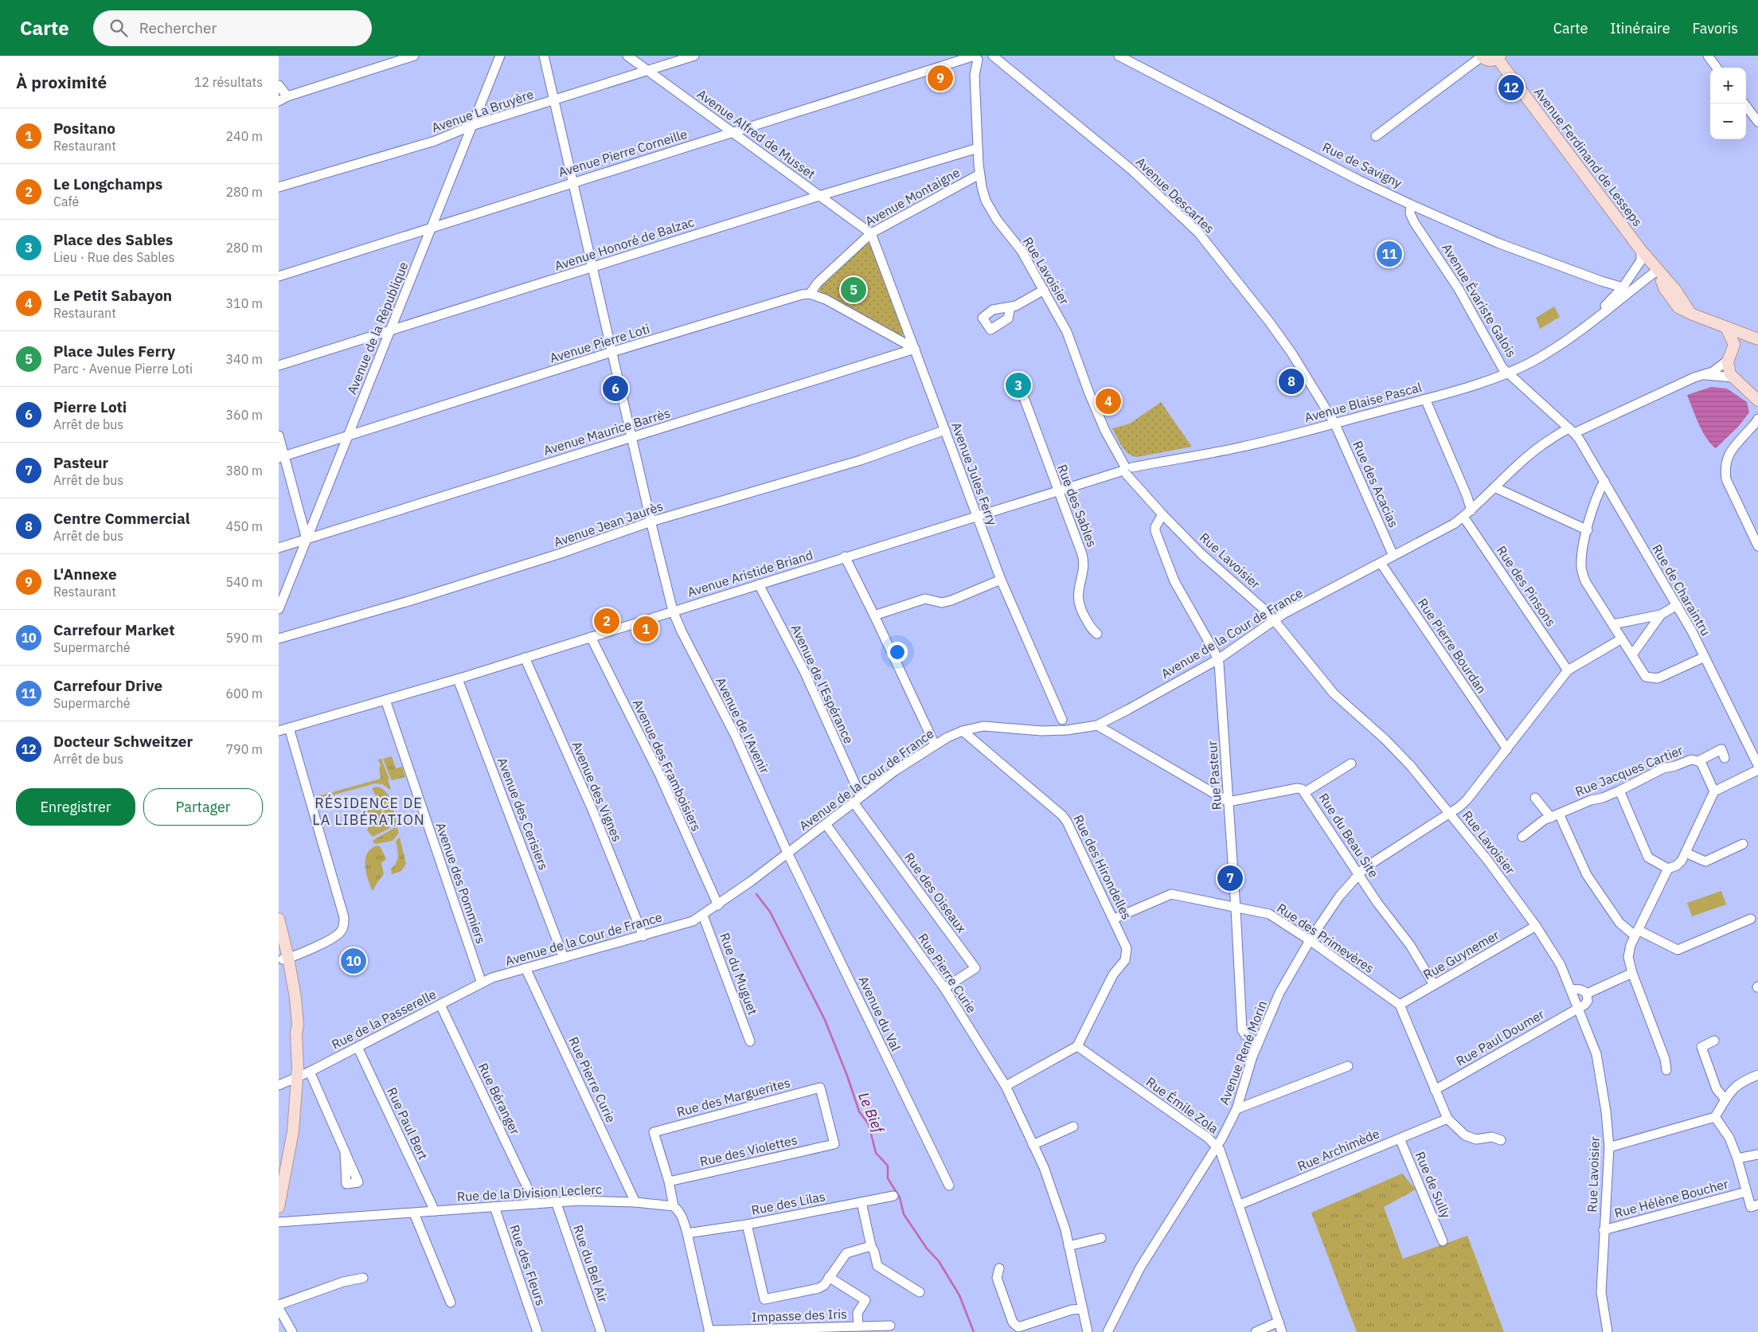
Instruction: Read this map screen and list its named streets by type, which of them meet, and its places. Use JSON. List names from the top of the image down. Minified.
{"streets":{"main road":["Avenue Ferdinand de Lesseps"],"street":["Avenue La Bruyère","Avenue Alfred de Musset","Avenue Pierre Corneille","Rue de Savigny","Avenue Descartes","Avenue Montaigne","Avenue Honoré de Balzac","Rue Lavoisier","Avenue Évariste Galois","Avenue de la République","Avenue Pierre Loti","Avenue Blaise Pascal","Avenue Maurice Barrès","Avenue Jules Ferry","Rue des Acacias","Rue des Sables","Avenue Jean Jaurès","Avenue Aristide Briand","Rue des Pinsons","Rue de Charaintru","Avenue de la Cour de France","Rue Pierre Bourdan","Avenue de l'Espérance","Avenue de l'Avenir","Avenue des Framboisiers","Rue Jacques Cartier","Rue Pasteur","Avenue des Vignes","Avenue des Cerisiers","Rue du Beau Site","Rue des Hirondelles","Avenue des Pommiers","Rue des Oiseaux","Rue des Primevères","Rue Guynemer","Rue Pierre Curie","Rue du Muguet","Avenue du Val","Rue de la Passerelle","Rue Paul Doumer","Avenue René Morin","Rue des Marguerites","Rue Béranger","Rue Émile Zola","Rue Paul Bert","Rue Archimède","Rue des Violettes","Rue de Sully","Rue de la Division Leclerc","Rue Hélène Boucher","Rue des Lilas","Rue du Bel Air","Rue des Fleurs","Impasse des Iris"]},"crossings":[["Avenue La Bruyère","Avenue Alfred de Musset"],["Avenue La Bruyère","Avenue de la République"],["Avenue La Bruyère","Avenue de l'Avenir"],["Avenue Alfred de Musset","Avenue Pierre Corneille"],["Avenue Alfred de Musset","Avenue Montaigne"],["Avenue Alfred de Musset","Avenue Honoré de Balzac"],["Avenue Alfred de Musset","Avenue Jules Ferry"],["Avenue Pierre Corneille","Avenue Descartes"],["Avenue Pierre Corneille","Rue Lavoisier"],["Avenue Pierre Corneille","Avenue de la République"],["Avenue Pierre Corneille","Avenue de l'Avenir"],["Avenue Ferdinand de Lesseps","Avenue Blaise Pascal"],["Rue de Savigny","Avenue Évariste Galois"],["Rue de Savigny","Avenue Blaise Pascal"],["Avenue Descartes","Avenue Blaise Pascal"],["Avenue Descartes","Rue des Acacias"],["Avenue Montaigne","Rue Lavoisier"],["Avenue Montaigne","Avenue Pierre Loti"],["Avenue Montaigne","Avenue Jules Ferry"],["Avenue Honoré de Balzac","Rue Lavoisier"],["Avenue Honoré de Balzac","Avenue de la République"],["Avenue Honoré de Balzac","Avenue de l'Avenir"],["Rue Lavoisier","Avenue Blaise Pascal"],["Rue Lavoisier","Avenue Aristide Briand"],["Rue Lavoisier","Avenue de la Cour de France"],["Rue Lavoisier","Rue Pasteur"],["Rue Lavoisier","Rue Guynemer"],["Rue Lavoisier","Rue Paul Doumer"],["Rue Lavoisier","Avenue René Morin"],["Rue Lavoisier","Rue Hélène Boucher"],["Avenue Évariste Galois","Avenue Blaise Pascal"],["Avenue Évariste Galois","Rue de Charaintru"],["Avenue Évariste Galois","Avenue de la Cour de France"],["Avenue de la République","Avenue Pierre Loti"],["Avenue de la République","Avenue Maurice Barrès"],["Avenue Pierre Loti","Avenue de l'Avenir"],["Avenue Blaise Pascal","Rue des Acacias"],["Avenue Blaise Pascal","Avenue Aristide Briand"],["Avenue Maurice Barrès","Avenue Jules Ferry"],["Avenue Maurice Barrès","Avenue de l'Avenir"],["Avenue Jules Ferry","Avenue Jean Jaurès"],["Avenue Jules Ferry","Avenue Aristide Briand"],["Rue des Acacias","Avenue de la Cour de France"],["Rue des Sables","Avenue Aristide Briand"],["Avenue Jean Jaurès","Avenue de l'Avenir"],["Avenue Aristide Briand","Avenue de l'Espérance"],["Avenue Aristide Briand","Avenue de l'Avenir"],["Avenue Aristide Briand","Avenue des Framboisiers"],["Avenue Aristide Briand","Avenue des Vignes"],["Avenue Aristide Briand","Avenue des Cerisiers"],["Avenue Aristide Briand","Avenue des Pommiers"],["Rue des Pinsons","Avenue de la Cour de France"],["Rue des Pinsons","Avenue René Morin"],["Rue de Charaintru","Avenue de la Cour de France"],["Avenue de la Cour de France","Rue Pierre Bourdan"],["Avenue de la Cour de France","Avenue de l'Espérance"],["Avenue de la Cour de France","Avenue de l'Avenir"],["Avenue de la Cour de France","Avenue des Framboisiers"],["Avenue de la Cour de France","Rue Pasteur"],["Avenue de la Cour de France","Avenue des Vignes"],["Avenue de la Cour de France","Avenue des Cerisiers"],["Avenue de la Cour de France","Rue des Hirondelles"],["Avenue de la Cour de France","Avenue des Pommiers"],["Avenue de la Cour de France","Rue des Oiseaux"],["Avenue de la Cour de France","Rue Pierre Curie"],["Avenue de la Cour de France","Rue du Muguet"],["Avenue de la Cour de France","Avenue du Val"],["Avenue de la Cour de France","Rue de la Passerelle"],["Rue Pierre Bourdan","Avenue René Morin"],["Avenue de l'Espérance","Rue des Oiseaux"],["Avenue de l'Avenir","Avenue du Val"],["Rue Pasteur","Rue du Beau Site"],["Rue Pasteur","Rue des Primevères"],["Rue Pasteur","Avenue René Morin"],["Rue du Beau Site","Rue Guynemer"],["Rue du Beau Site","Avenue René Morin"],["Rue des Hirondelles","Rue des Primevères"],["Rue des Hirondelles","Rue Émile Zola"],["Avenue des Pommiers","Rue de la Passerelle"],["Rue des Oiseaux","Rue Pierre Curie"],["Rue des Primevères","Rue Guynemer"],["Rue des Primevères","Avenue René Morin"],["Rue Pierre Curie","Rue de la Division Leclerc"],["Rue de la Passerelle","Rue Béranger"],["Rue de la Passerelle","Rue Paul Bert"],["Avenue René Morin","Rue Émile Zola"],["Rue des Marguerites","Rue des Violettes"],["Rue Béranger","Rue de la Division Leclerc"],["Rue Émile Zola","Rue Archimède"],["Rue Paul Bert","Rue de la Division Leclerc"],["Rue Archimède","Rue de Sully"],["Rue de la Division Leclerc","Rue du Bel Air"],["Rue de la Division Leclerc","Rue des Fleurs"]],"districts":["RÉSIDENCE DE LA LIBÉRATION"],"water":["Le Bief"],"page":{"header":"Carte","search":"Rechercher","nav":["Carte","Itinéraire","Favoris"],"heading":["À proximité","12 résultats"],"pins":["9","12","11","5","8","3","6","4","2","1","7","10"],"map_buttons":["+","−"],"list":[{"mark":"1","name":"Positano","note":"Restaurant","value":"240 m"},{"mark":"2","name":"Le Longchamps","note":"Café","value":"280 m"},{"mark":"3","name":"Place des Sables","note":"Lieu · Rue des Sables","value":"280 m"},{"mark":"4","name":"Le Petit Sabayon","note":"Restaurant","value":"310 m"},{"mark":"5","name":"Place Jules Ferry","note":"Parc · Avenue Pierre Loti","value":"340 m"},{"mark":"6","name":"Pierre Loti","note":"Arrêt de bus","value":"360 m"},{"mark":"7","name":"Pasteur","note":"Arrêt de bus","value":"380 m"},{"mark":"8","name":"Centre Commercial","note":"Arrêt de bus","value":"450 m"},{"mark":"9","name":"L'Annexe","note":"Restaurant","value":"540 m"},{"mark":"10","name":"Carrefour Market","note":"Supermarché","value":"590 m"},{"mark":"11","name":"Carrefour Drive","note":"Supermarché","value":"600 m"},{"mark":"12","name":"Docteur Schweitzer","note":"Arrêt de bus","value":"790 m"}],"buttons":["Enregistrer","Partager"]}}
